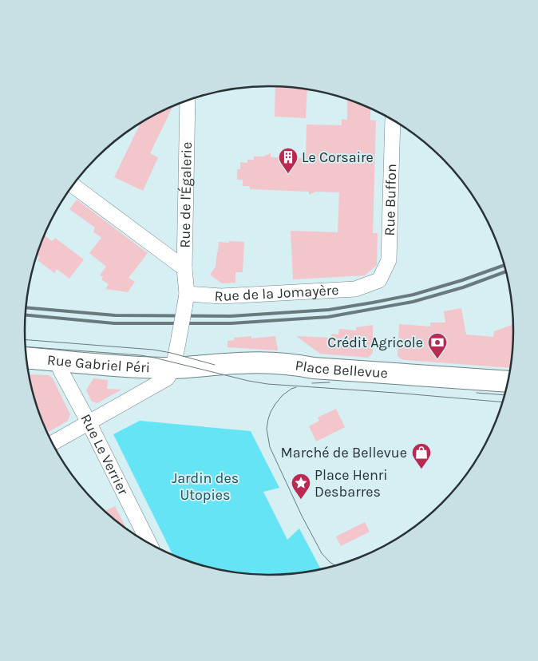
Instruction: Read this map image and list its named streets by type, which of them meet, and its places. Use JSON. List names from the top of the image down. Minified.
{"streets":{"main road":["Rue Gabriel Péri","Place Bellevue"],"street":["Rue de l'Égalerie","Rue Buffon","Rue de la Jomayère","Rue Le Verrier"]},"crossings":[["Rue de l'Égalerie","Rue de la Jomayère"],["Rue de l'Égalerie","Rue Gabriel Péri"],["Rue de l'Égalerie","Place Bellevue"],["Rue Buffon","Rue de la Jomayère"],["Rue Gabriel Péri","Place Bellevue"],["Rue Gabriel Péri","Rue Le Verrier"]],"parks":["Jardin des Utopies"],"places":{"building":["Le Corsaire"],"bank":["Crédit Agricole"],"shop":["Marché de Bellevue"],"place":["Place Henri Desbarres"]}}
